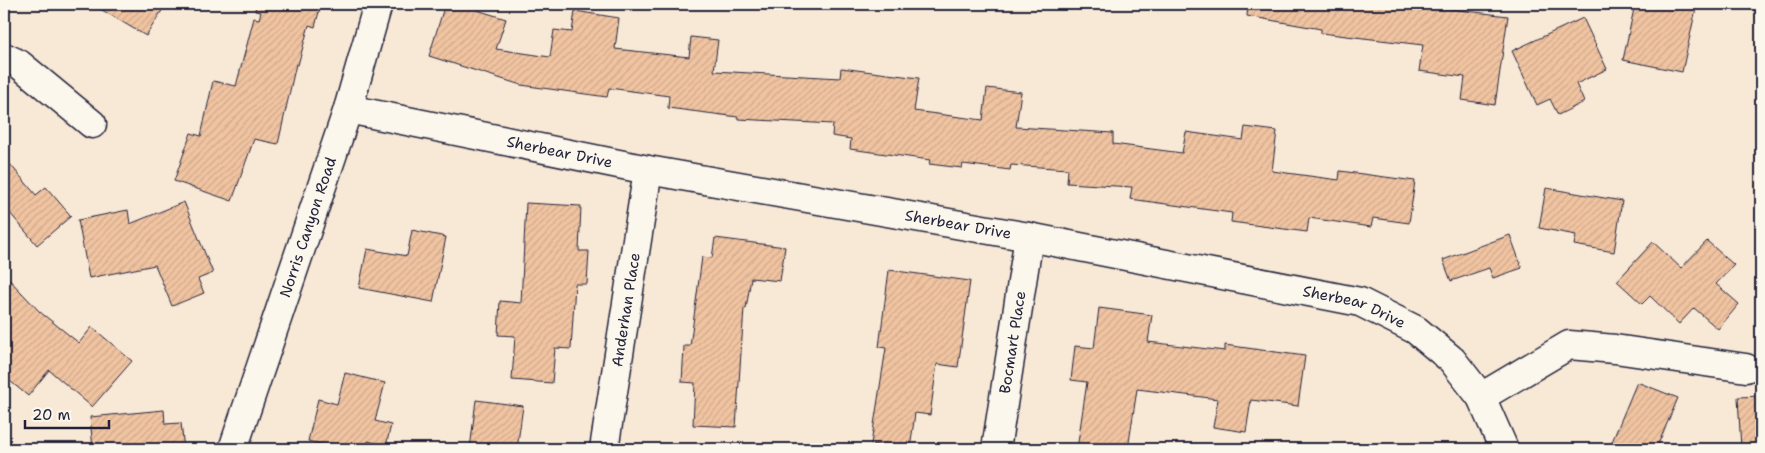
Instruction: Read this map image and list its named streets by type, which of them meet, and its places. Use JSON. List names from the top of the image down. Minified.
{"streets":{"street":["Sherbear Drive","Norris Canyon Road","Anderhan Place","Bocmart Place"]},"crossings":[["Sherbear Drive","Norris Canyon Road"],["Sherbear Drive","Anderhan Place"],["Sherbear Drive","Bocmart Place"]],"scale_bar":"20 m"}
